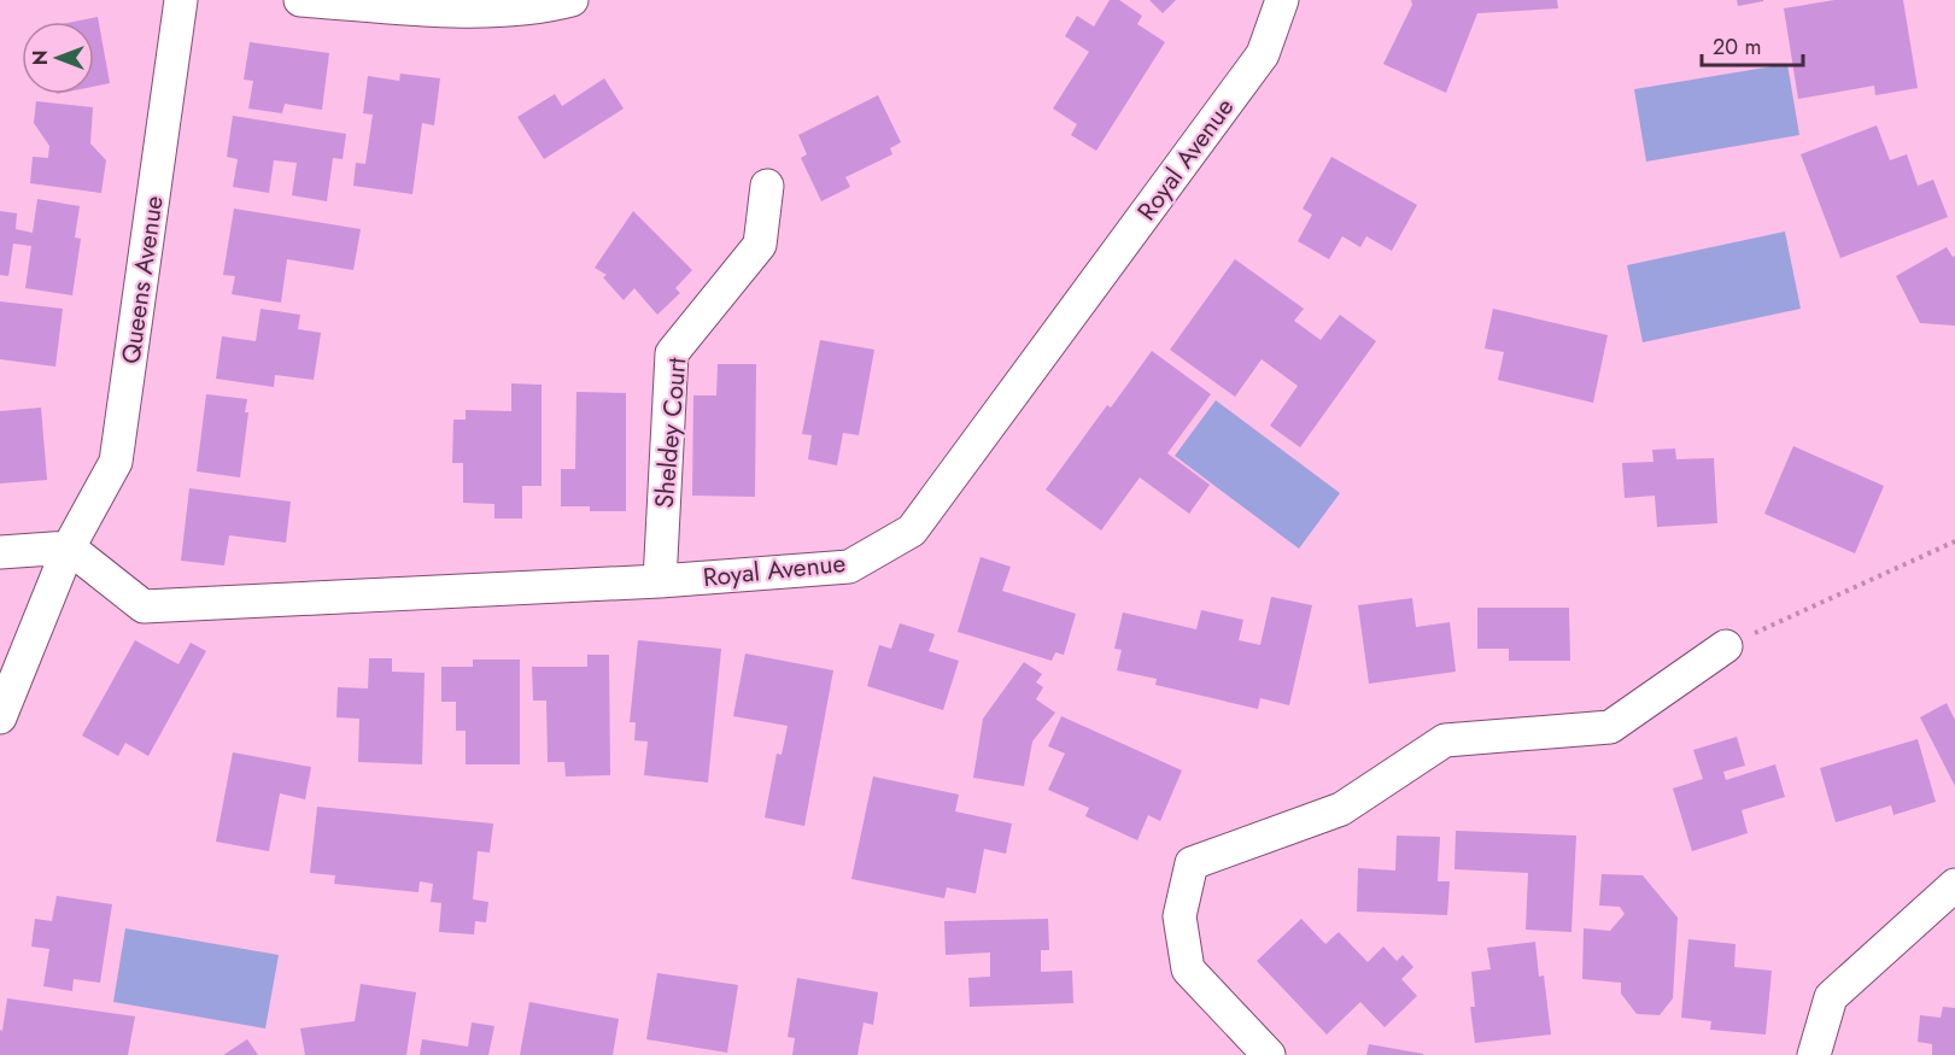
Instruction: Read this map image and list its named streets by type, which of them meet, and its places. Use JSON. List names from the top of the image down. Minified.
{"streets":{"street":["Royal Avenue","Queens Avenue","Sheldey Court"]},"crossings":[["Royal Avenue","Queens Avenue"],["Royal Avenue","Sheldey Court"]],"scale_bar":"20 m","north":"left"}
